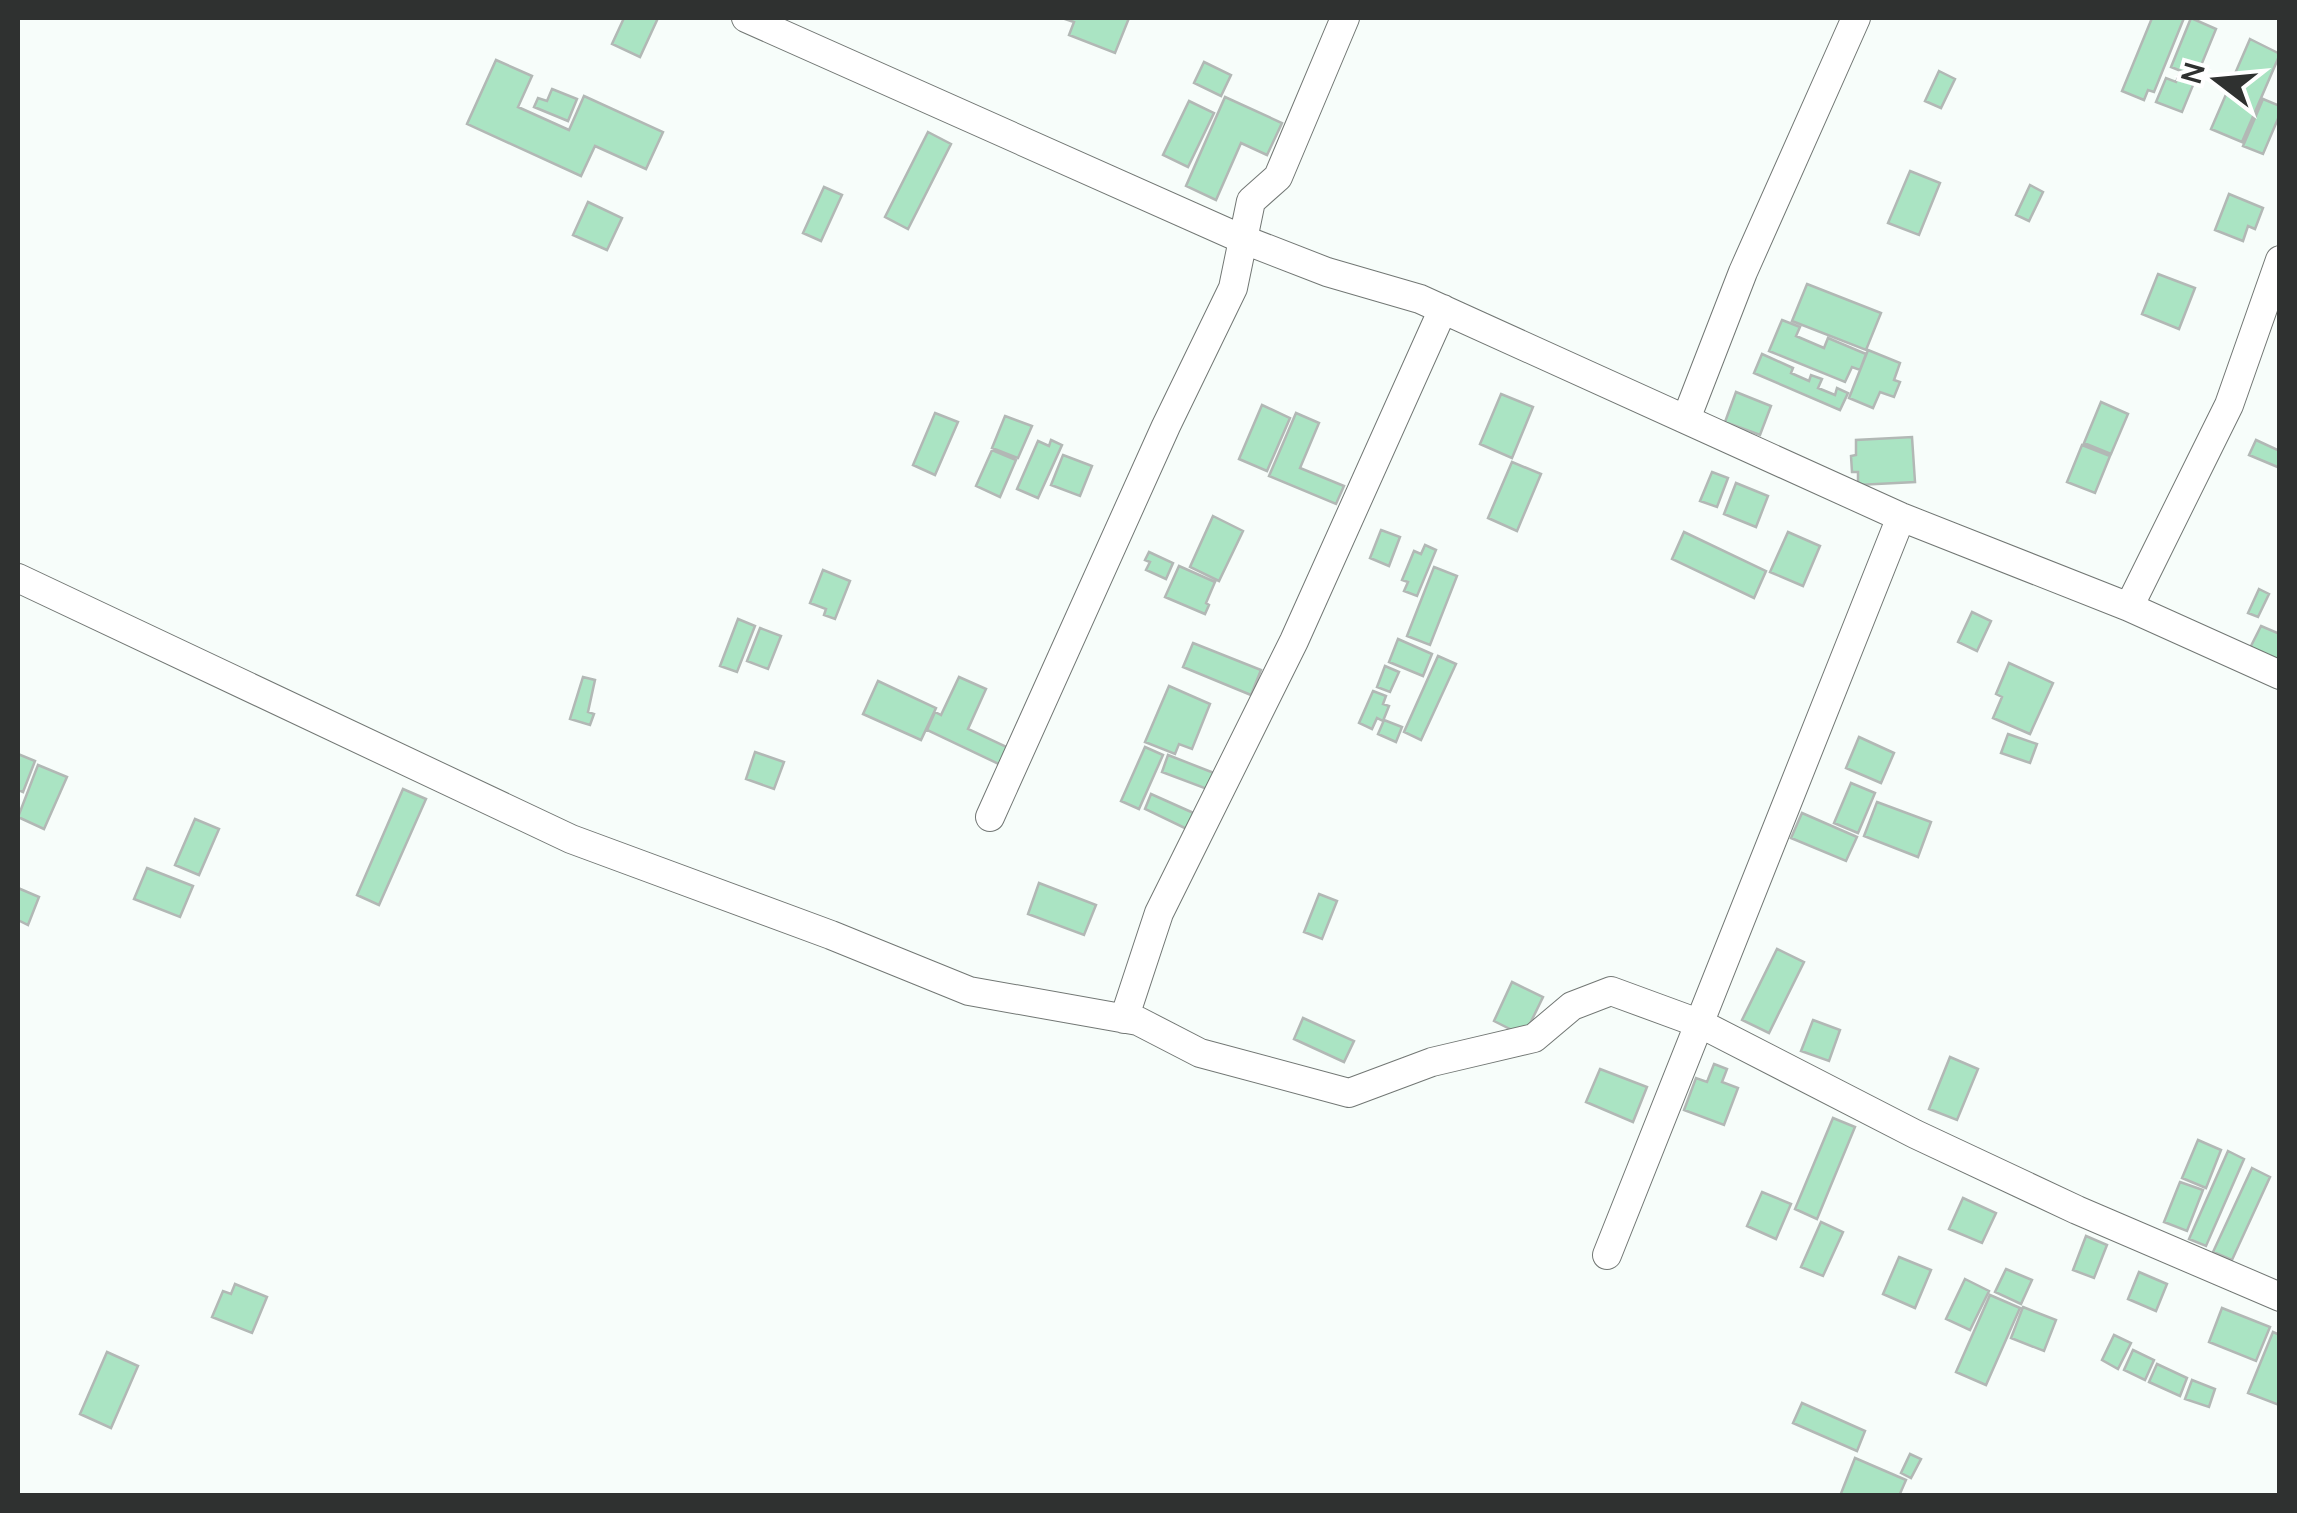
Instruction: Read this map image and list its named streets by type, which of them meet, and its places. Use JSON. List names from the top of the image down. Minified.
{"north":"left"}
